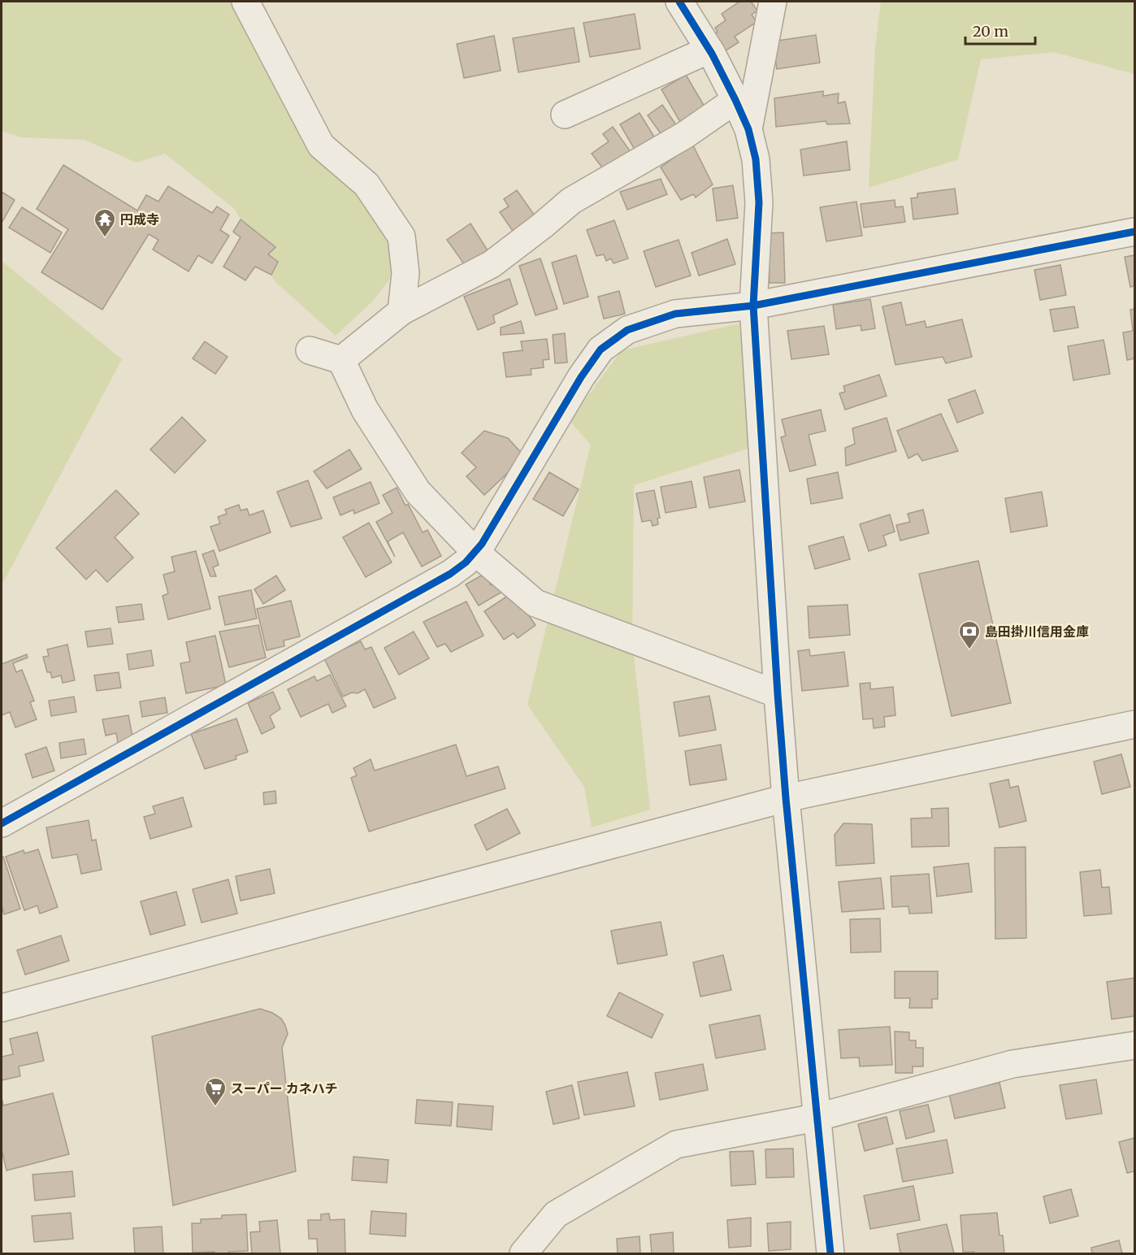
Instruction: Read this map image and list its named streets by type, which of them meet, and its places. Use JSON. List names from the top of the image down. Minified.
{"places":{"temple":["円成寺"],"bank":["島田掛川信用金庫"],"supermarket":["スーパー カネハチ"]},"scale_bar":"20 m"}
